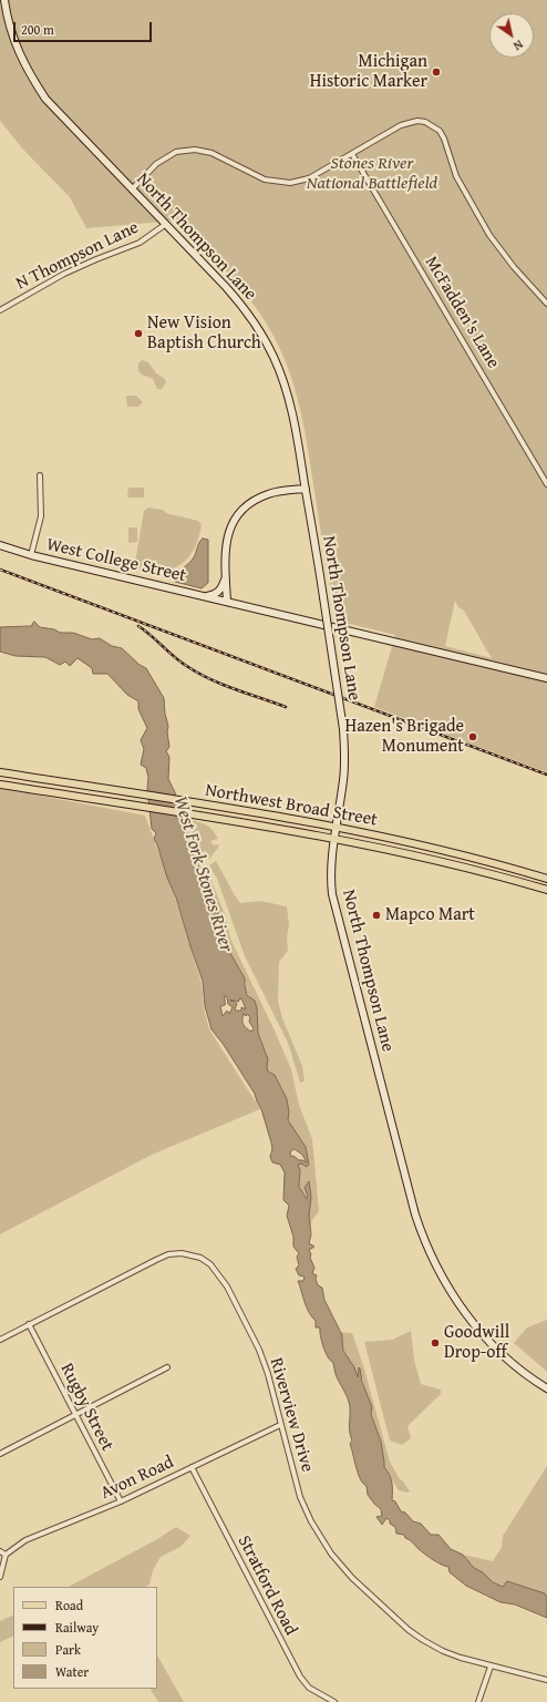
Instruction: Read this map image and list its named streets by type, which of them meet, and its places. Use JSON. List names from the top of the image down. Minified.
{"streets":{"main road":["North Thompson Lane","West College Street","Northwest Broad Street"],"street":["N Thompson Lane","McFadden's Lane","Rugby Street","Riverview Drive","Avon Road","Stratford Road"]},"crossings":[["North Thompson Lane","N Thompson Lane"],["North Thompson Lane","Northwest Broad Street"],["Rugby Street","Riverview Drive"],["Rugby Street","Avon Road"],["Riverview Drive","Avon Road"],["Avon Road","Stratford Road"]],"water":["West Fork Stones River"],"parks":["Stones River National Battlefield"],"places":["Michigan Historic Marker","New Vision Baptish Church","Hazen's Brigade Monument","Mapco Mart","Goodwill Drop-off"],"legend":["Road","Railway","Park","Water"],"scale_bar":"200 m","north":"bottom right"}
